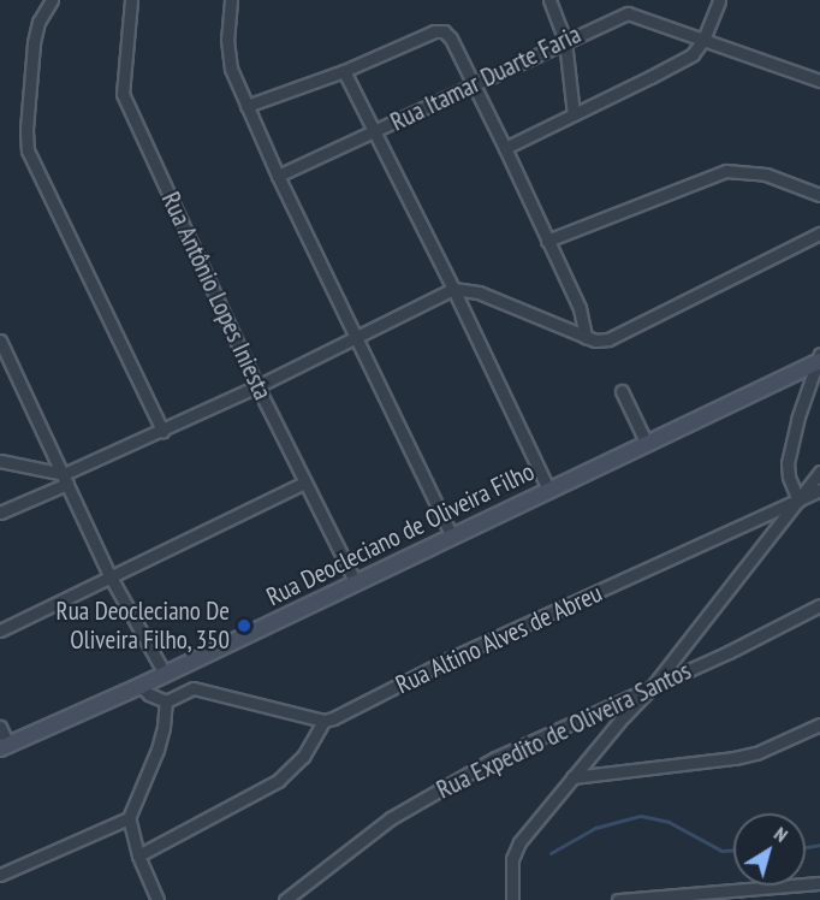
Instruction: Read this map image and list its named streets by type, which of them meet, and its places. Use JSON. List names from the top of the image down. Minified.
{"streets":{"street":["Rua Itamar Duarte Faria","Rua Antônio Lopes Iniesta","Rua Deocleciano de Oliveira Filho","Rua Altino Alves de Abreu","Rua Expedito de Oliveira Santos"]},"crossings":[["Rua Antônio Lopes Iniesta","Rua Deocleciano de Oliveira Filho"]],"places":["Rua Deocleciano De Oliveira Filho, 350"],"north":"top right"}
